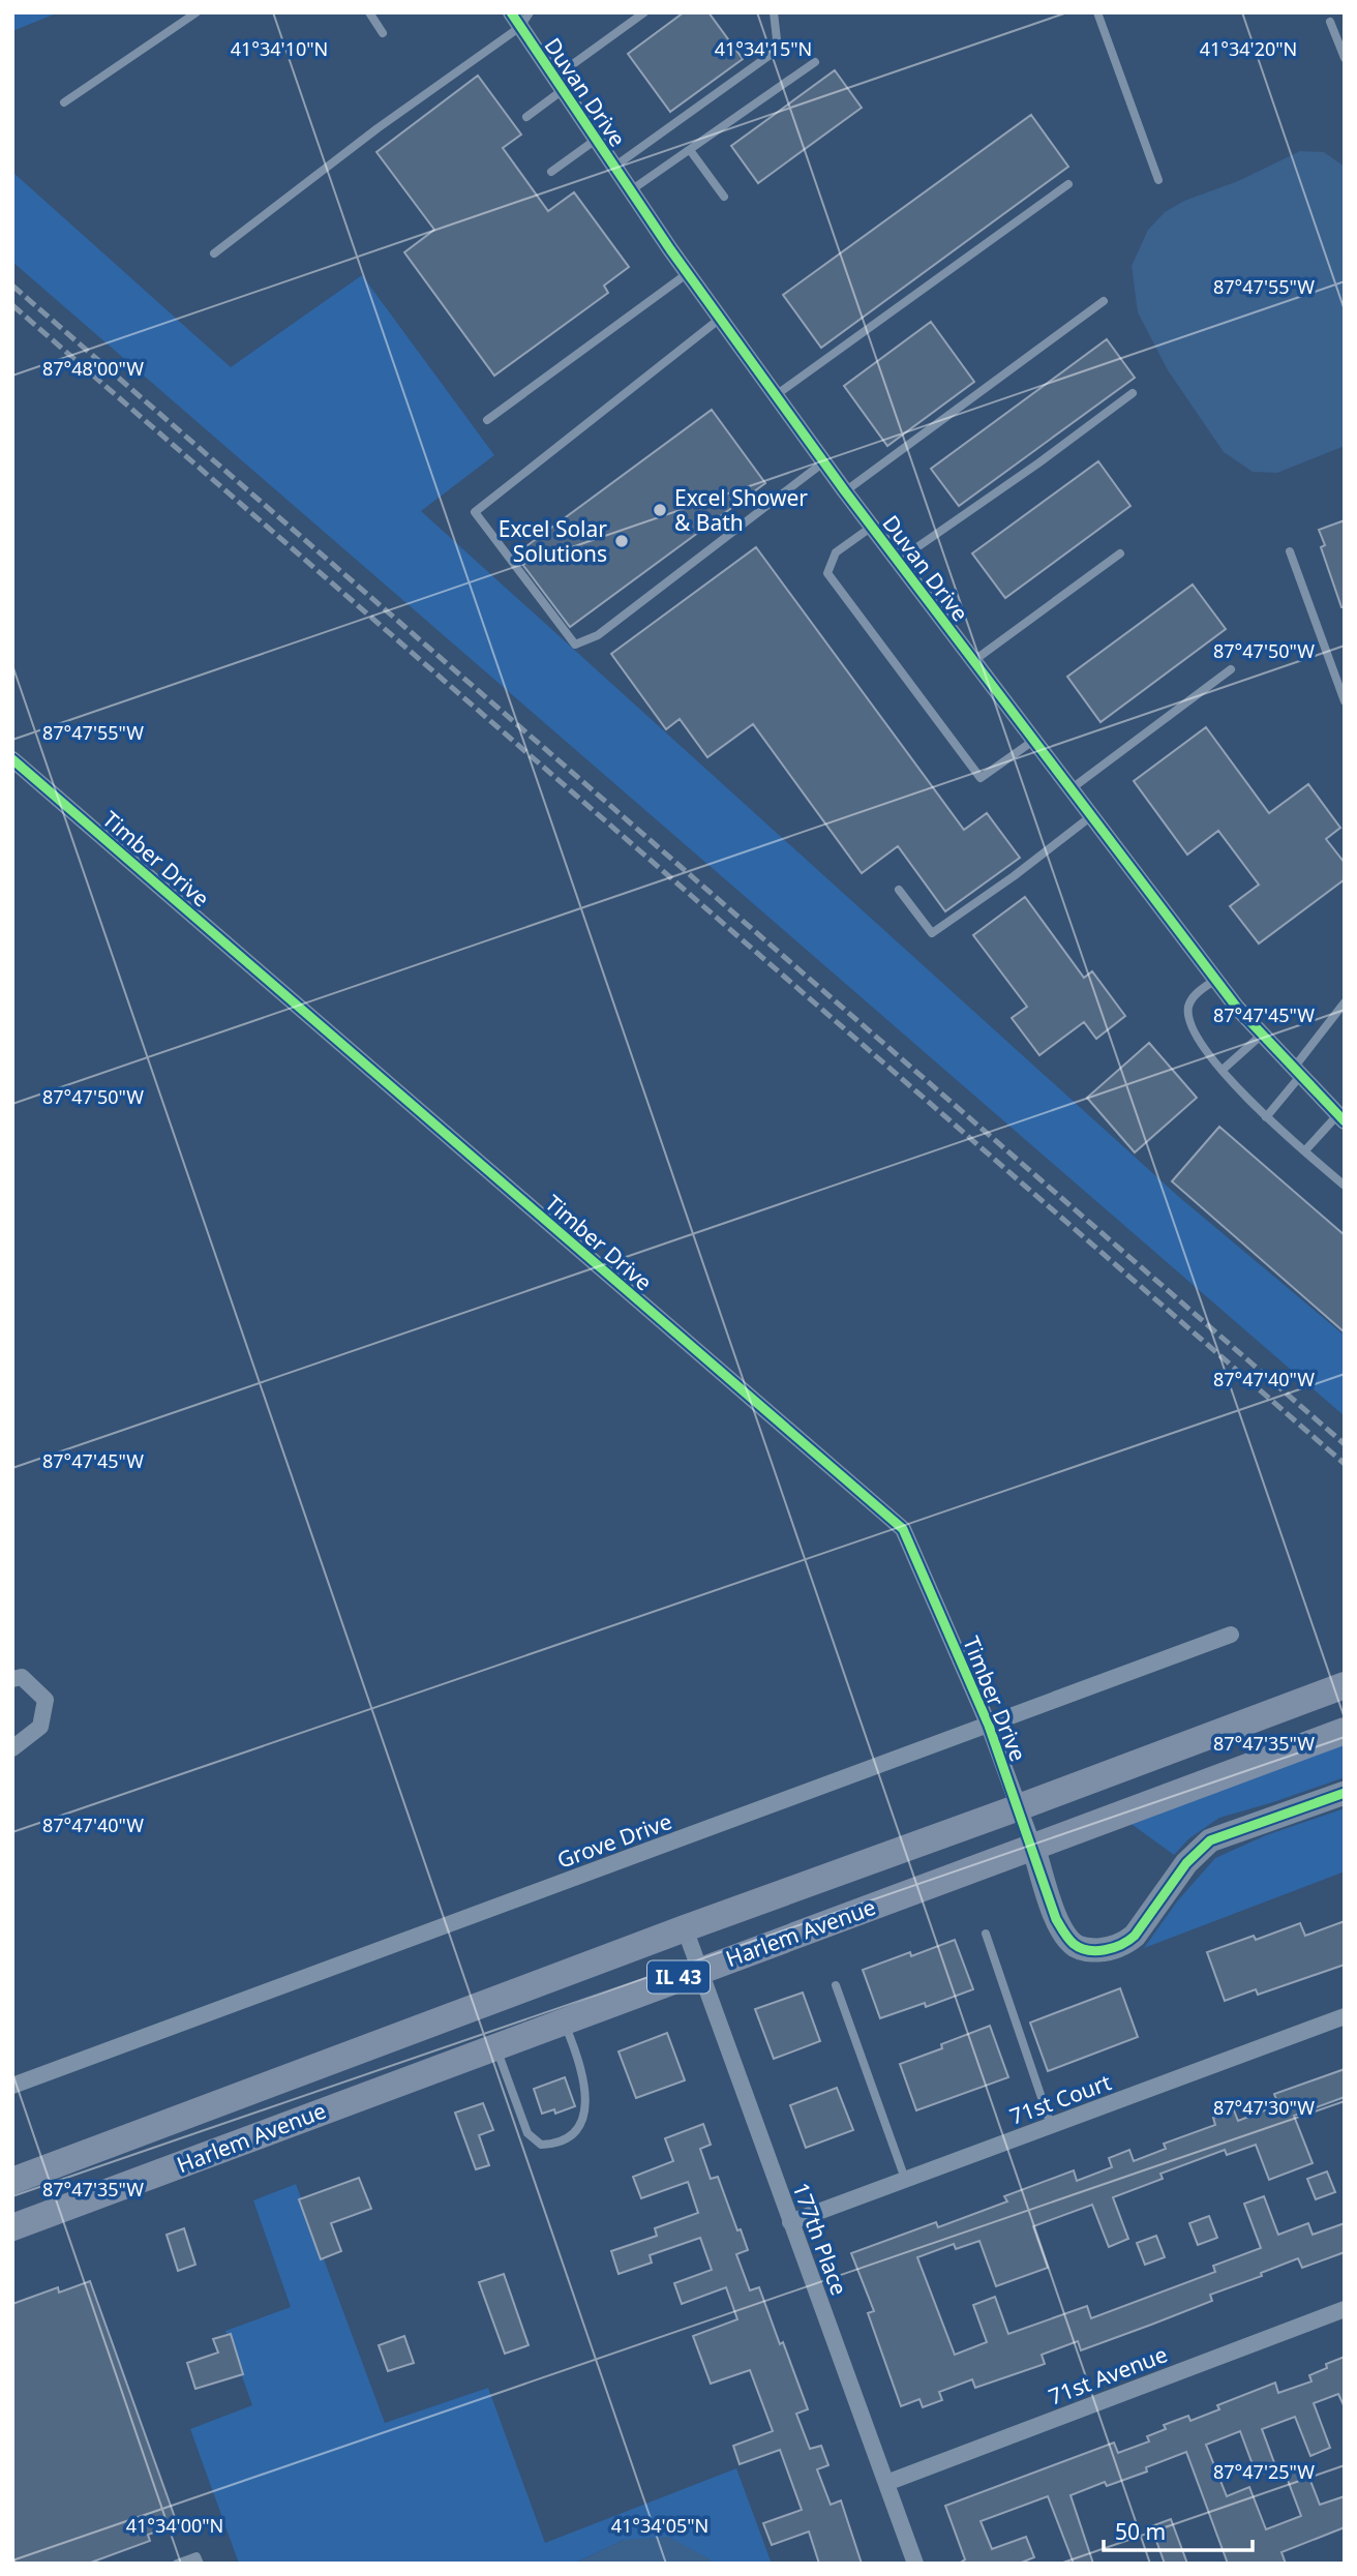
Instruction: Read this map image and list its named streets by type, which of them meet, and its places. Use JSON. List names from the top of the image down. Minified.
{"streets":{"main road":["Harlem Avenue","IL 43"],"street":["Duvan Drive","Timber Drive","Grove Drive","71st Court","177th Place","71st Avenue"]},"crossings":[["Timber Drive","Grove Drive"],["Timber Drive","Harlem Avenue"],["Harlem Avenue","177th Place"],["71st Court","177th Place"],["177th Place","71st Avenue"]],"places":["Excel Shower & Bath","Excel Solar Solutions"],"scale_bar":"50 m","coordinates":["41°34'10\"N","41°34'15\"N","41°34'20\"N","87°47'55\"W","87°48'00\"W","87°47'50\"W","87°47'45\"W","87°47'40\"W","87°47'35\"W","87°47'30\"W","87°47'25\"W","41°34'00\"N","41°34'05\"N"]}
